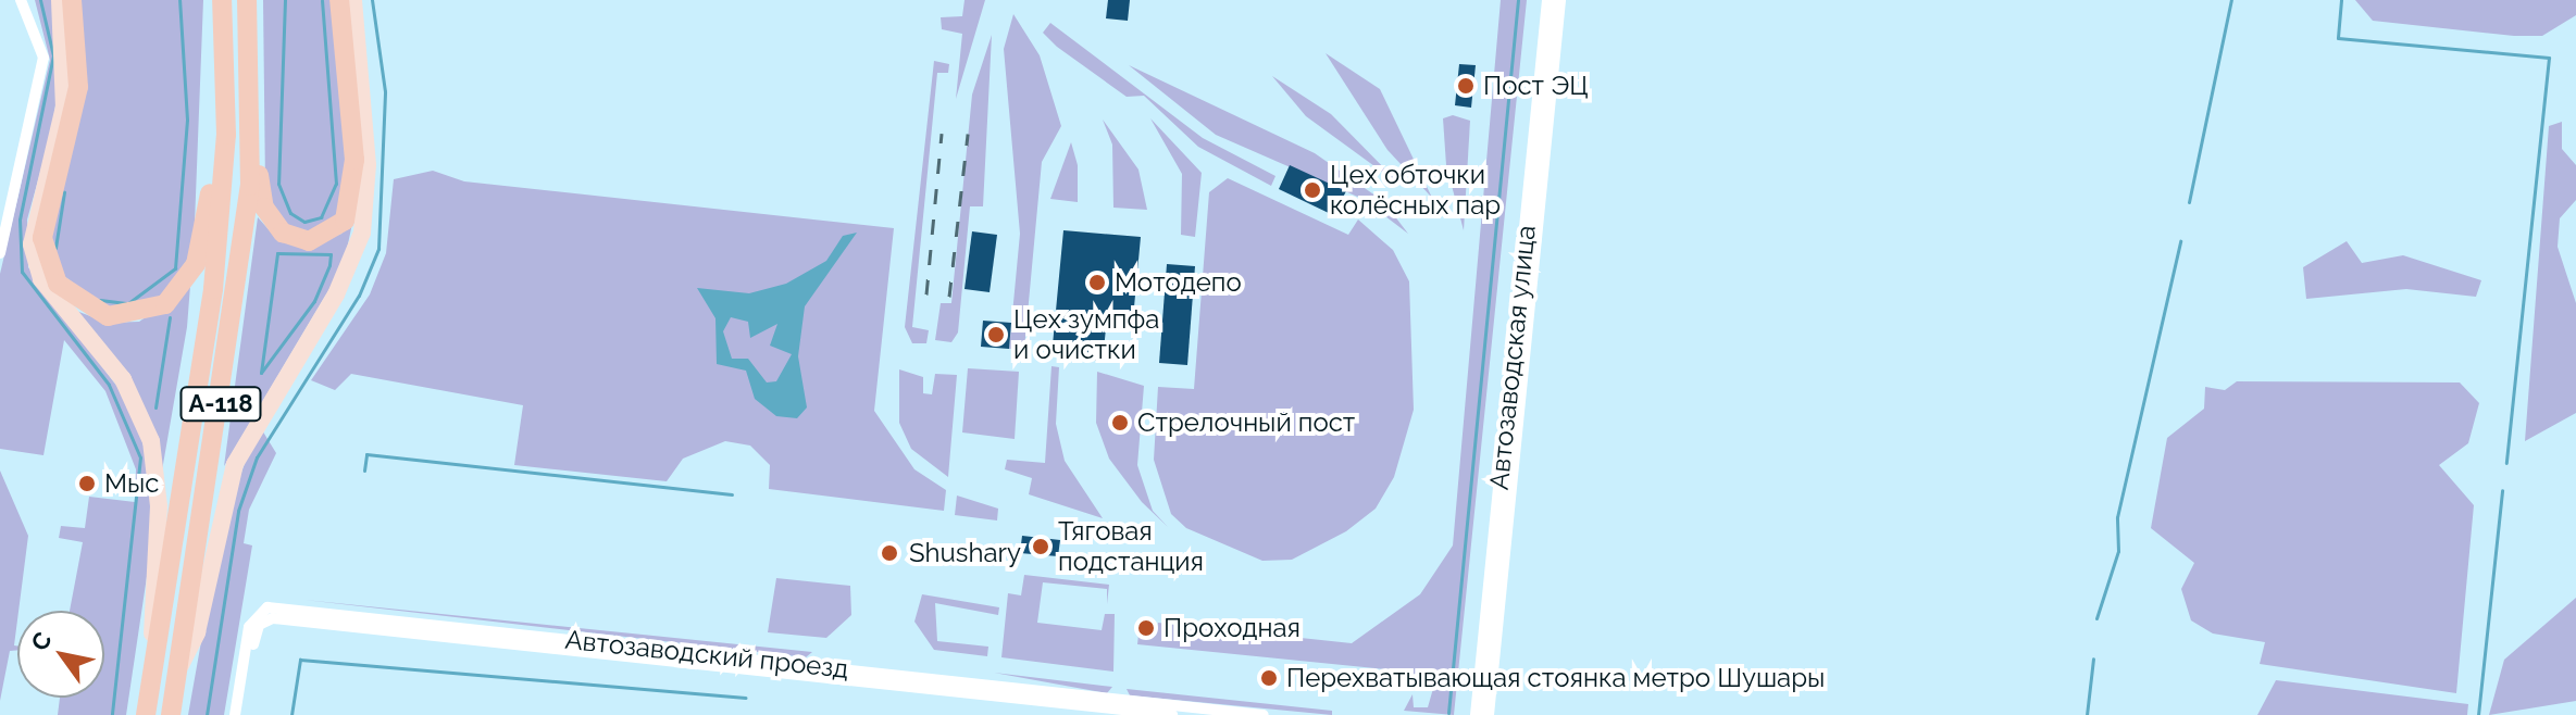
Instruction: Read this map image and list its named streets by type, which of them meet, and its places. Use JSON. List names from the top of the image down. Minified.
{"streets":{"highway":["А-118"],"street":["Автозаводская улица","Автозаводский проезд"]},"places":["Пост ЭЦ","Цех обточки колёсных пар","Мотодепо","Цех зумпфа и очистки","Стрелочный пост","Мыс","Тяговая подстанция","Shushary","Проходная","Перехватывающая стоянка метро Шушары"],"north":"top left"}
